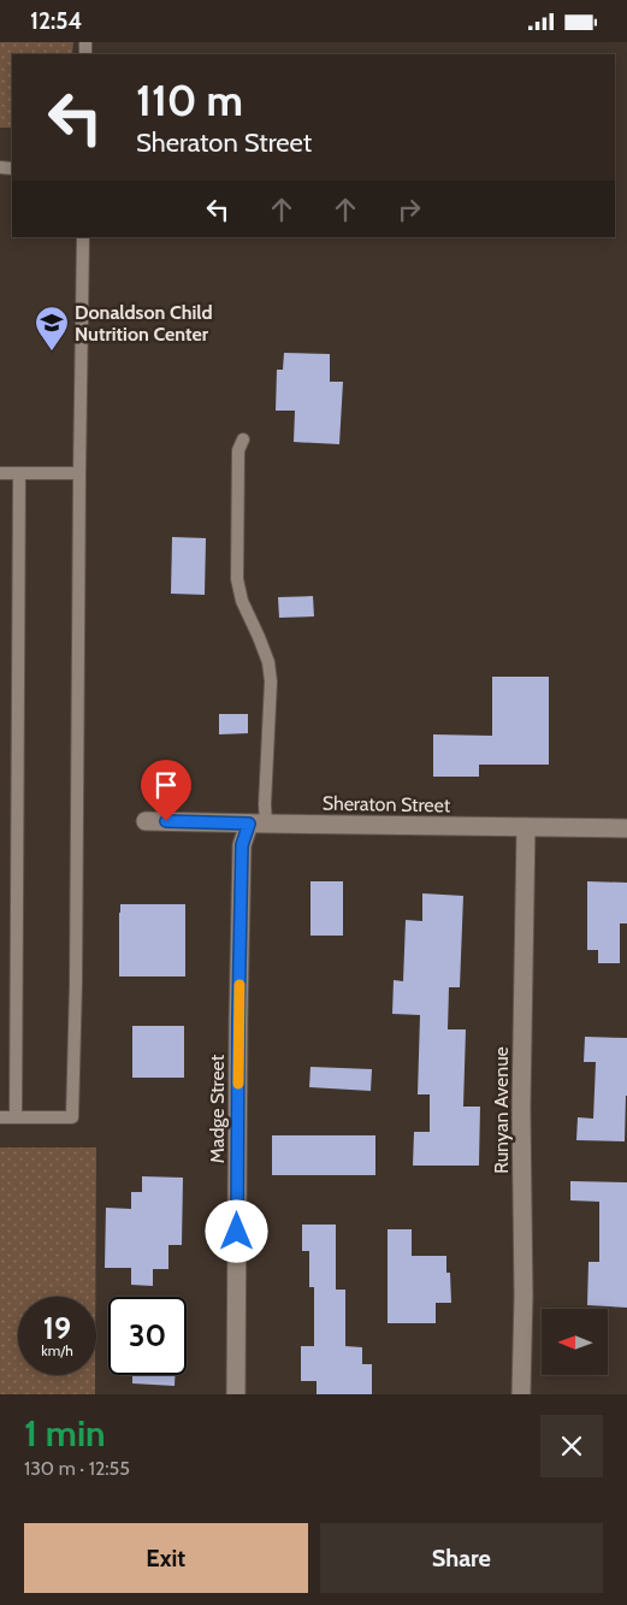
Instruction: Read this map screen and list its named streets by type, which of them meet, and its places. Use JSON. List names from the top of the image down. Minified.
{"streets":{"street":["Sheraton Street","Madge Street","Runyan Avenue"]},"crossings":[["Sheraton Street","Madge Street"],["Sheraton Street","Runyan Avenue"]],"places":{"school or university":["Donaldson Child Nutrition Center"]},"north":"left","page":{"status":"12:54","turn":["110 m","Sheraton Street"],"speed":"19 km/h","limit":"30","heading":["1 min","130 m · 12:55"],"buttons":["Exit","Share"]}}
